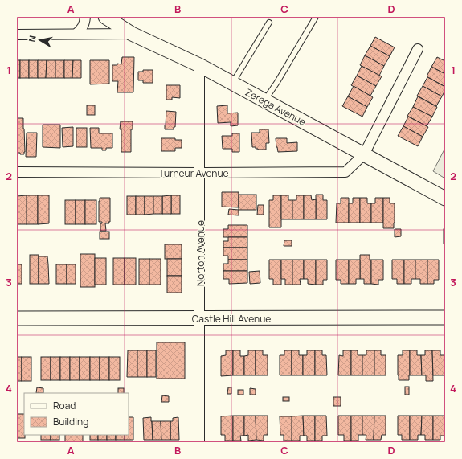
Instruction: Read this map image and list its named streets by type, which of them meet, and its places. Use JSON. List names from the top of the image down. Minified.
{"streets":{"street":["Zerega Avenue","Turneur Avenue","Norton Avenue","Castle Hill Avenue"]},"crossings":[["Zerega Avenue","Turneur Avenue"],["Zerega Avenue","Norton Avenue"],["Turneur Avenue","Norton Avenue"],["Norton Avenue","Castle Hill Avenue"]],"legend":["Road","Building"],"north":"left","grid":{"columns":["A","B","C","D"],"rows":["1","2","3","4"]}}
